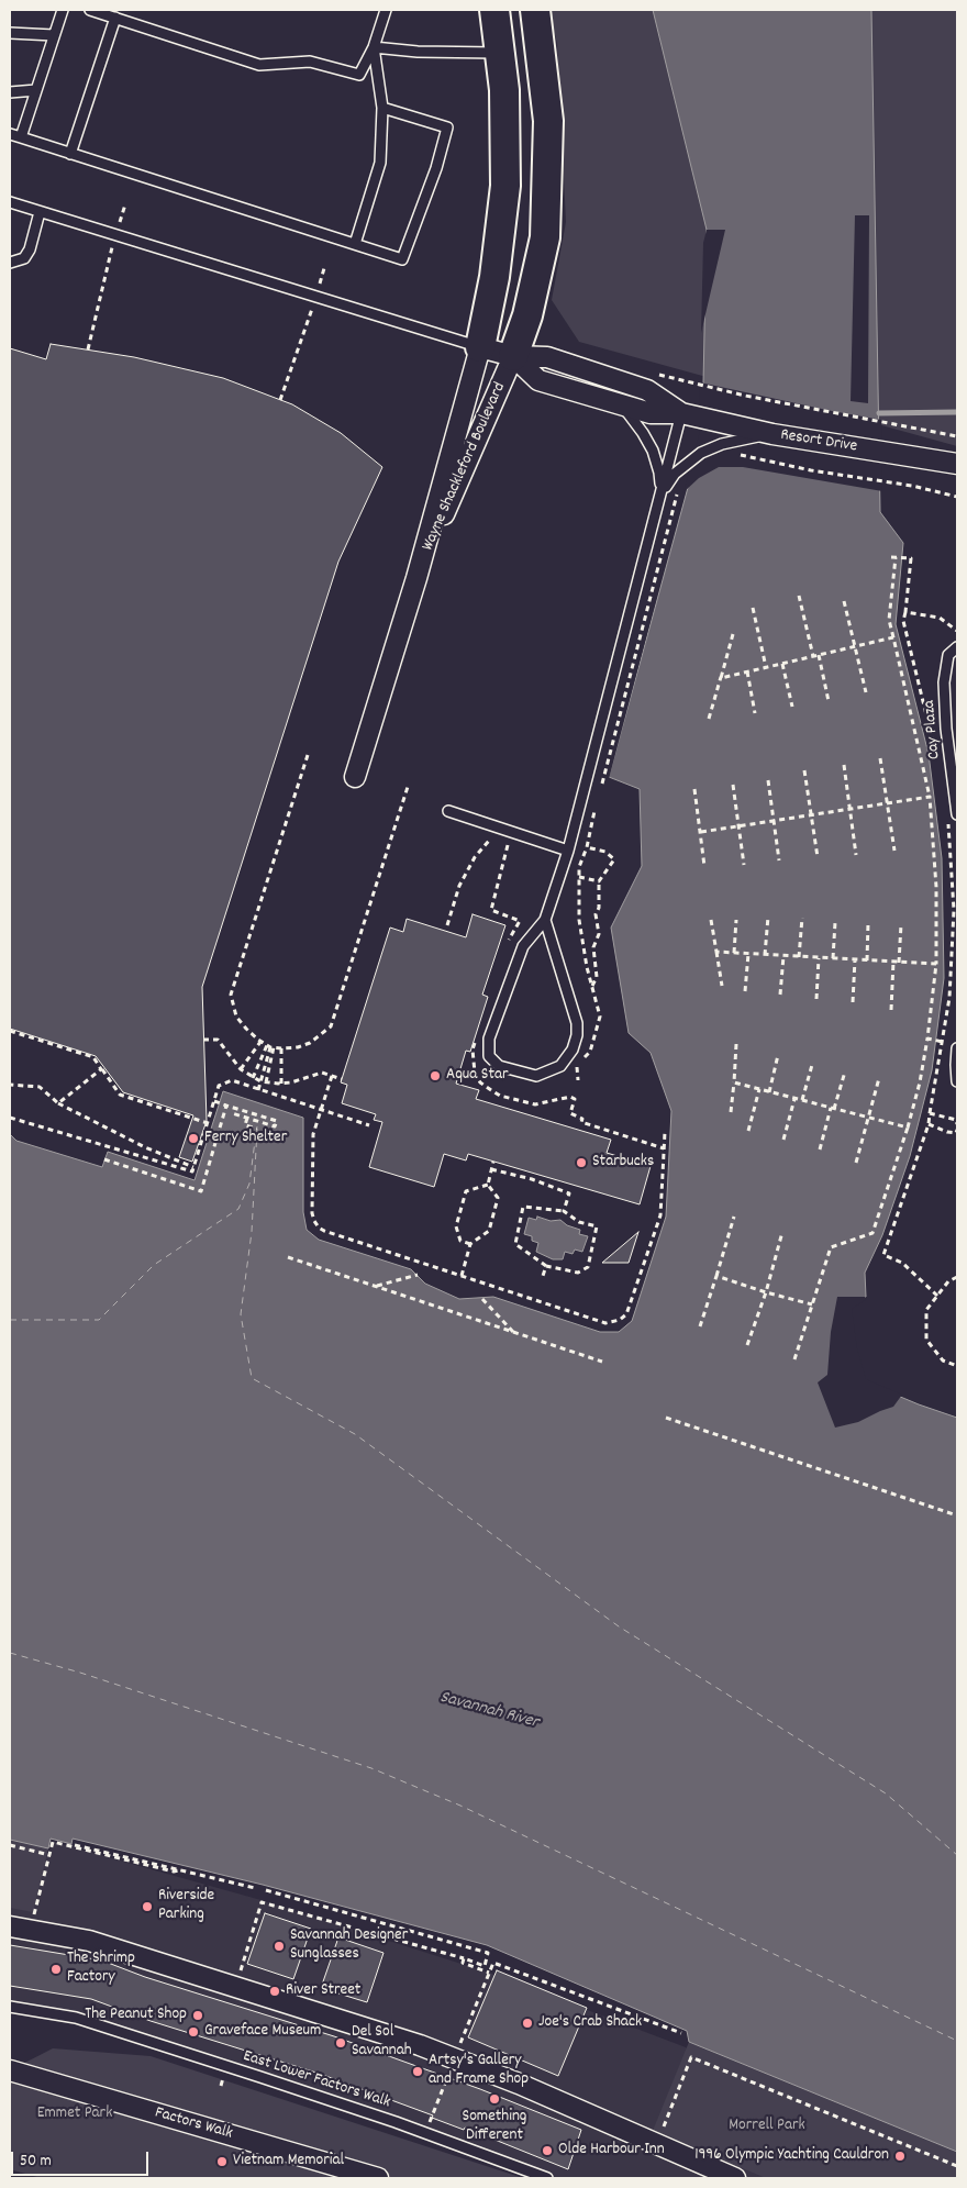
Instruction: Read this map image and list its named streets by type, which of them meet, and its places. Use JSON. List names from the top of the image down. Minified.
{"streets":{"street":["Resort Drive","Wayne Shackleford Boulevard","Factors Walk"],"lane":["Cay Plaza","East Lower Factors Walk"]},"crossings":[["Resort Drive","Wayne Shackleford Boulevard"]],"water":["Savannah River"],"parks":["Emmet Park","Morrell Park"],"places":["Aqua Star","Ferry Shelter","Starbucks","Riverside Parking","Savannah Designer Sunglasses","The Shrimp Factory","River Street","The Peanut Shop","Joe's Crab Shack","Graveface Museum","Del Sol Savannah","Artsy's Gallery and Frame Shop","Something Different","Olde Harbour Inn","1996 Olympic Yachting Cauldron","Vietnam Memorial"],"scale_bar":"50 m"}
